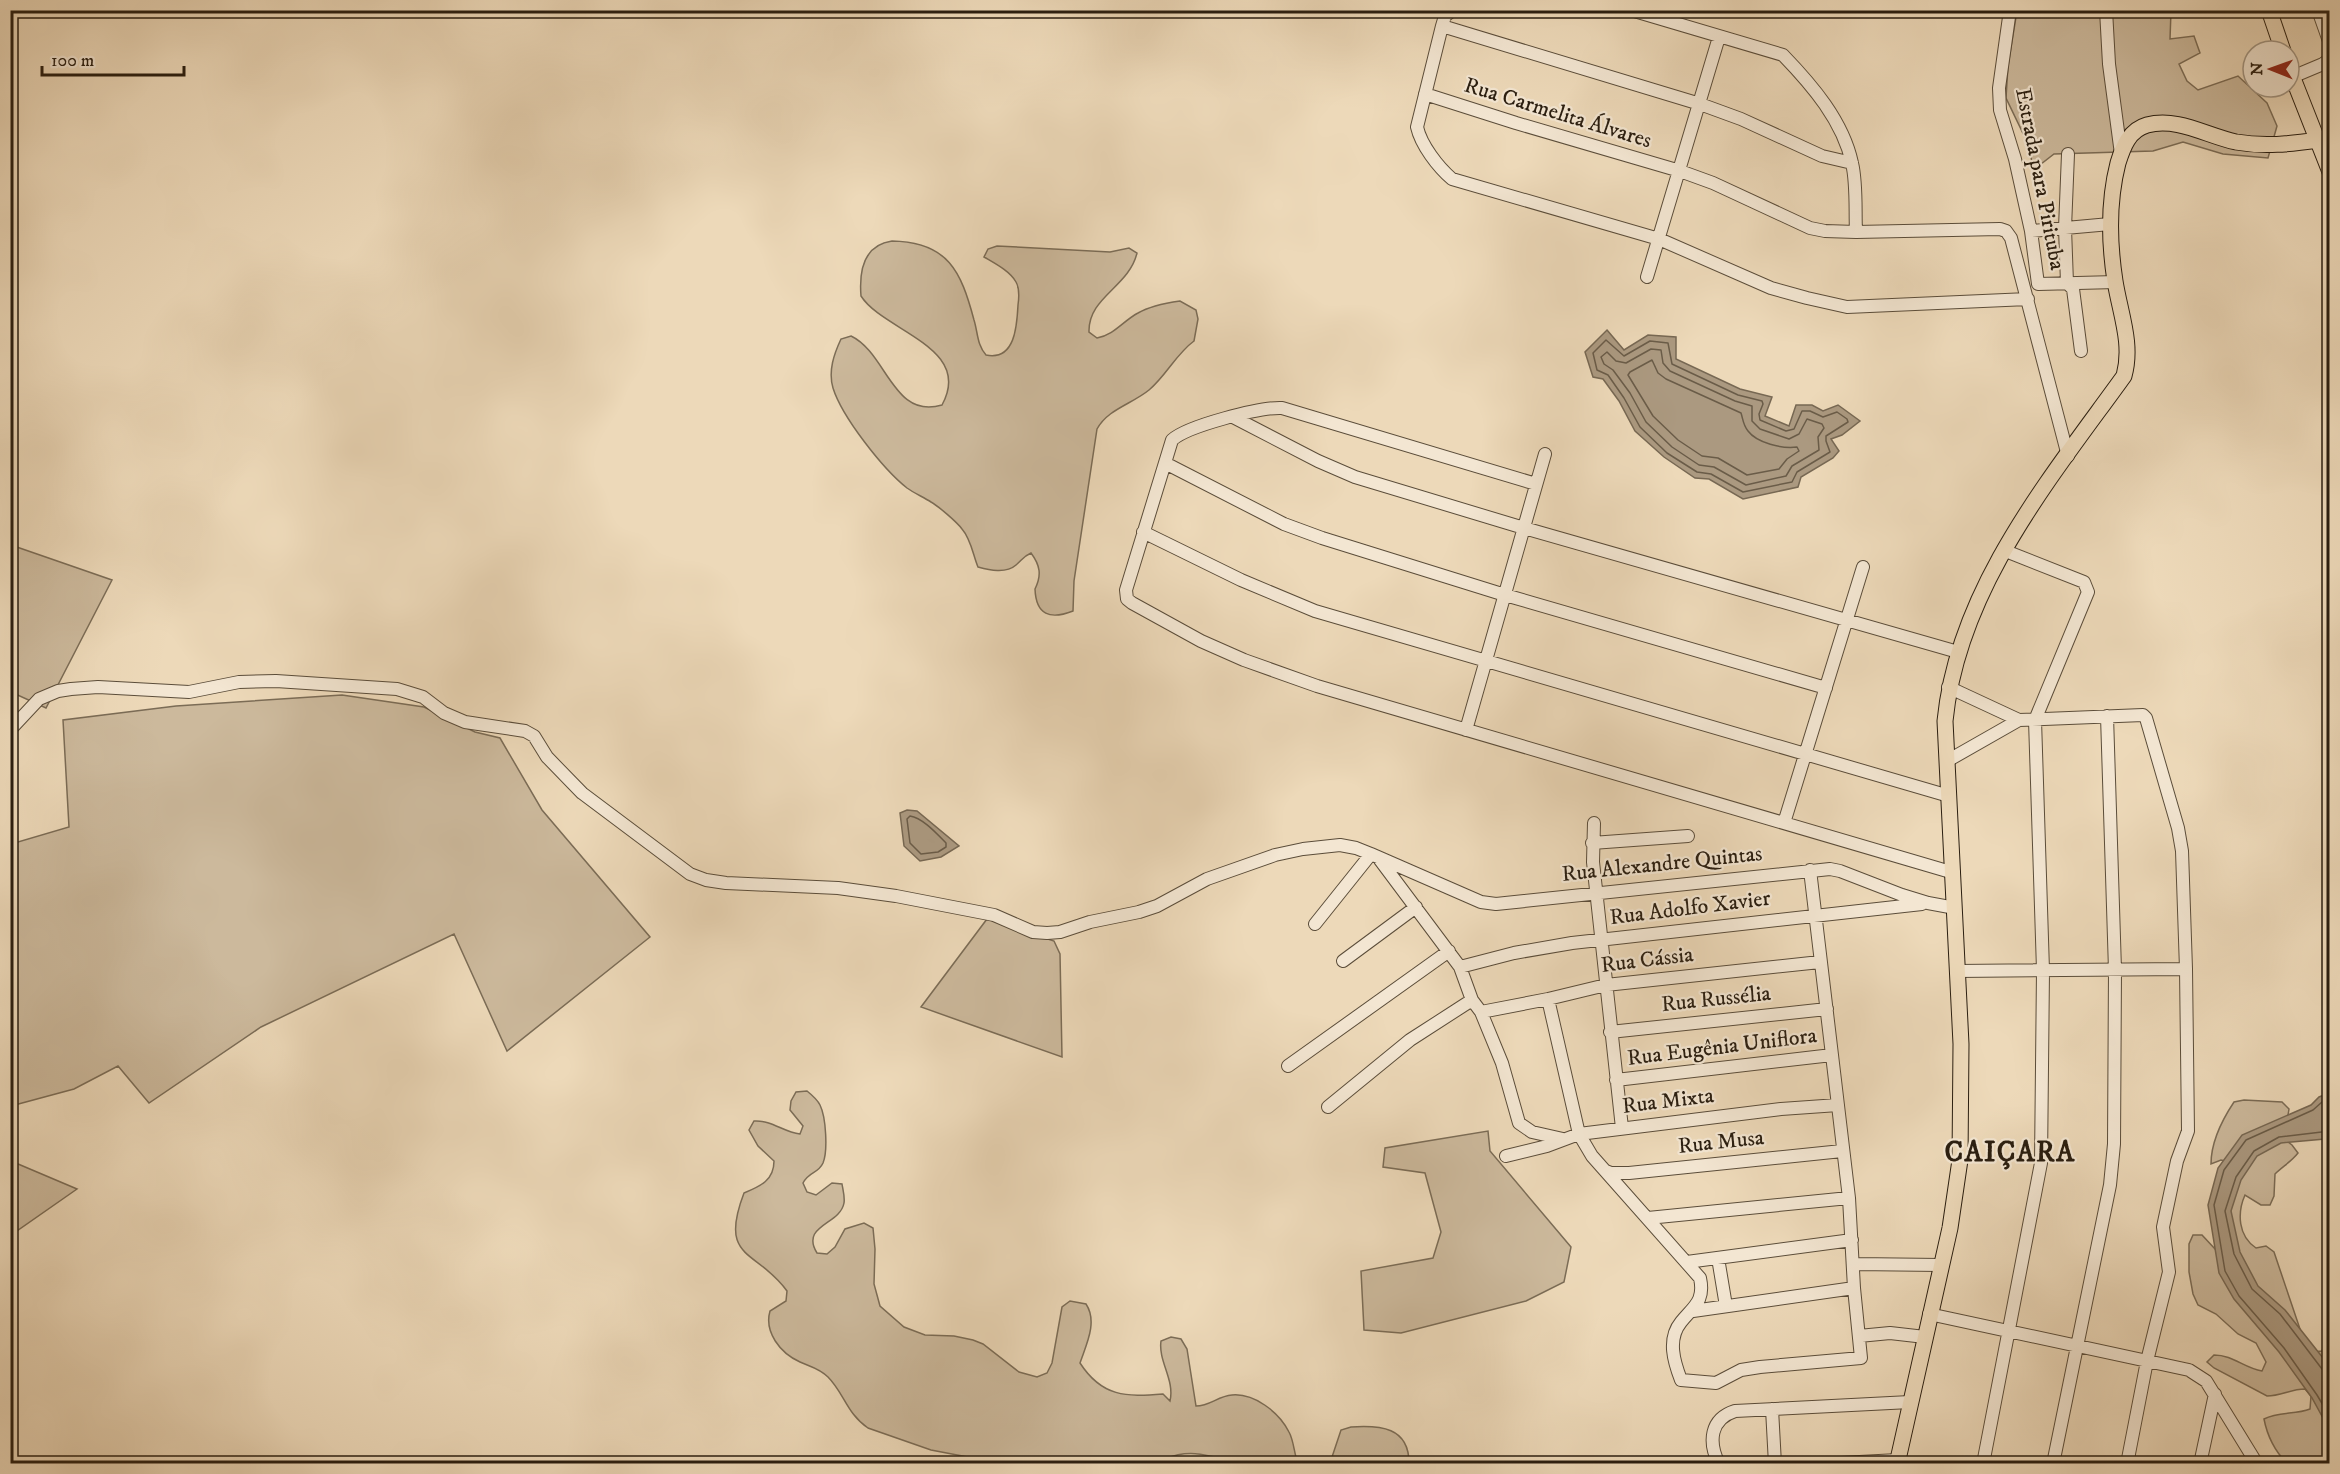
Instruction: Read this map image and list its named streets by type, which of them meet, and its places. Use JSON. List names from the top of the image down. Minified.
{"streets":{"street":["Rua Carmelita Álvares","Estrada para Pirituba","Rua Alexandre Quintas","Rua Adolfo Xavier","Rua Cássia","Rua Russélia","Rua Eugênia Uniflora","Rua Mixta","Rua Musa"]},"crossings":[["Rua Carmelita Álvares","Estrada para Pirituba"],["Rua Alexandre Quintas","Rua Adolfo Xavier"]],"districts":["CAIÇARA"],"scale_bar":"100 m","north":"left"}
